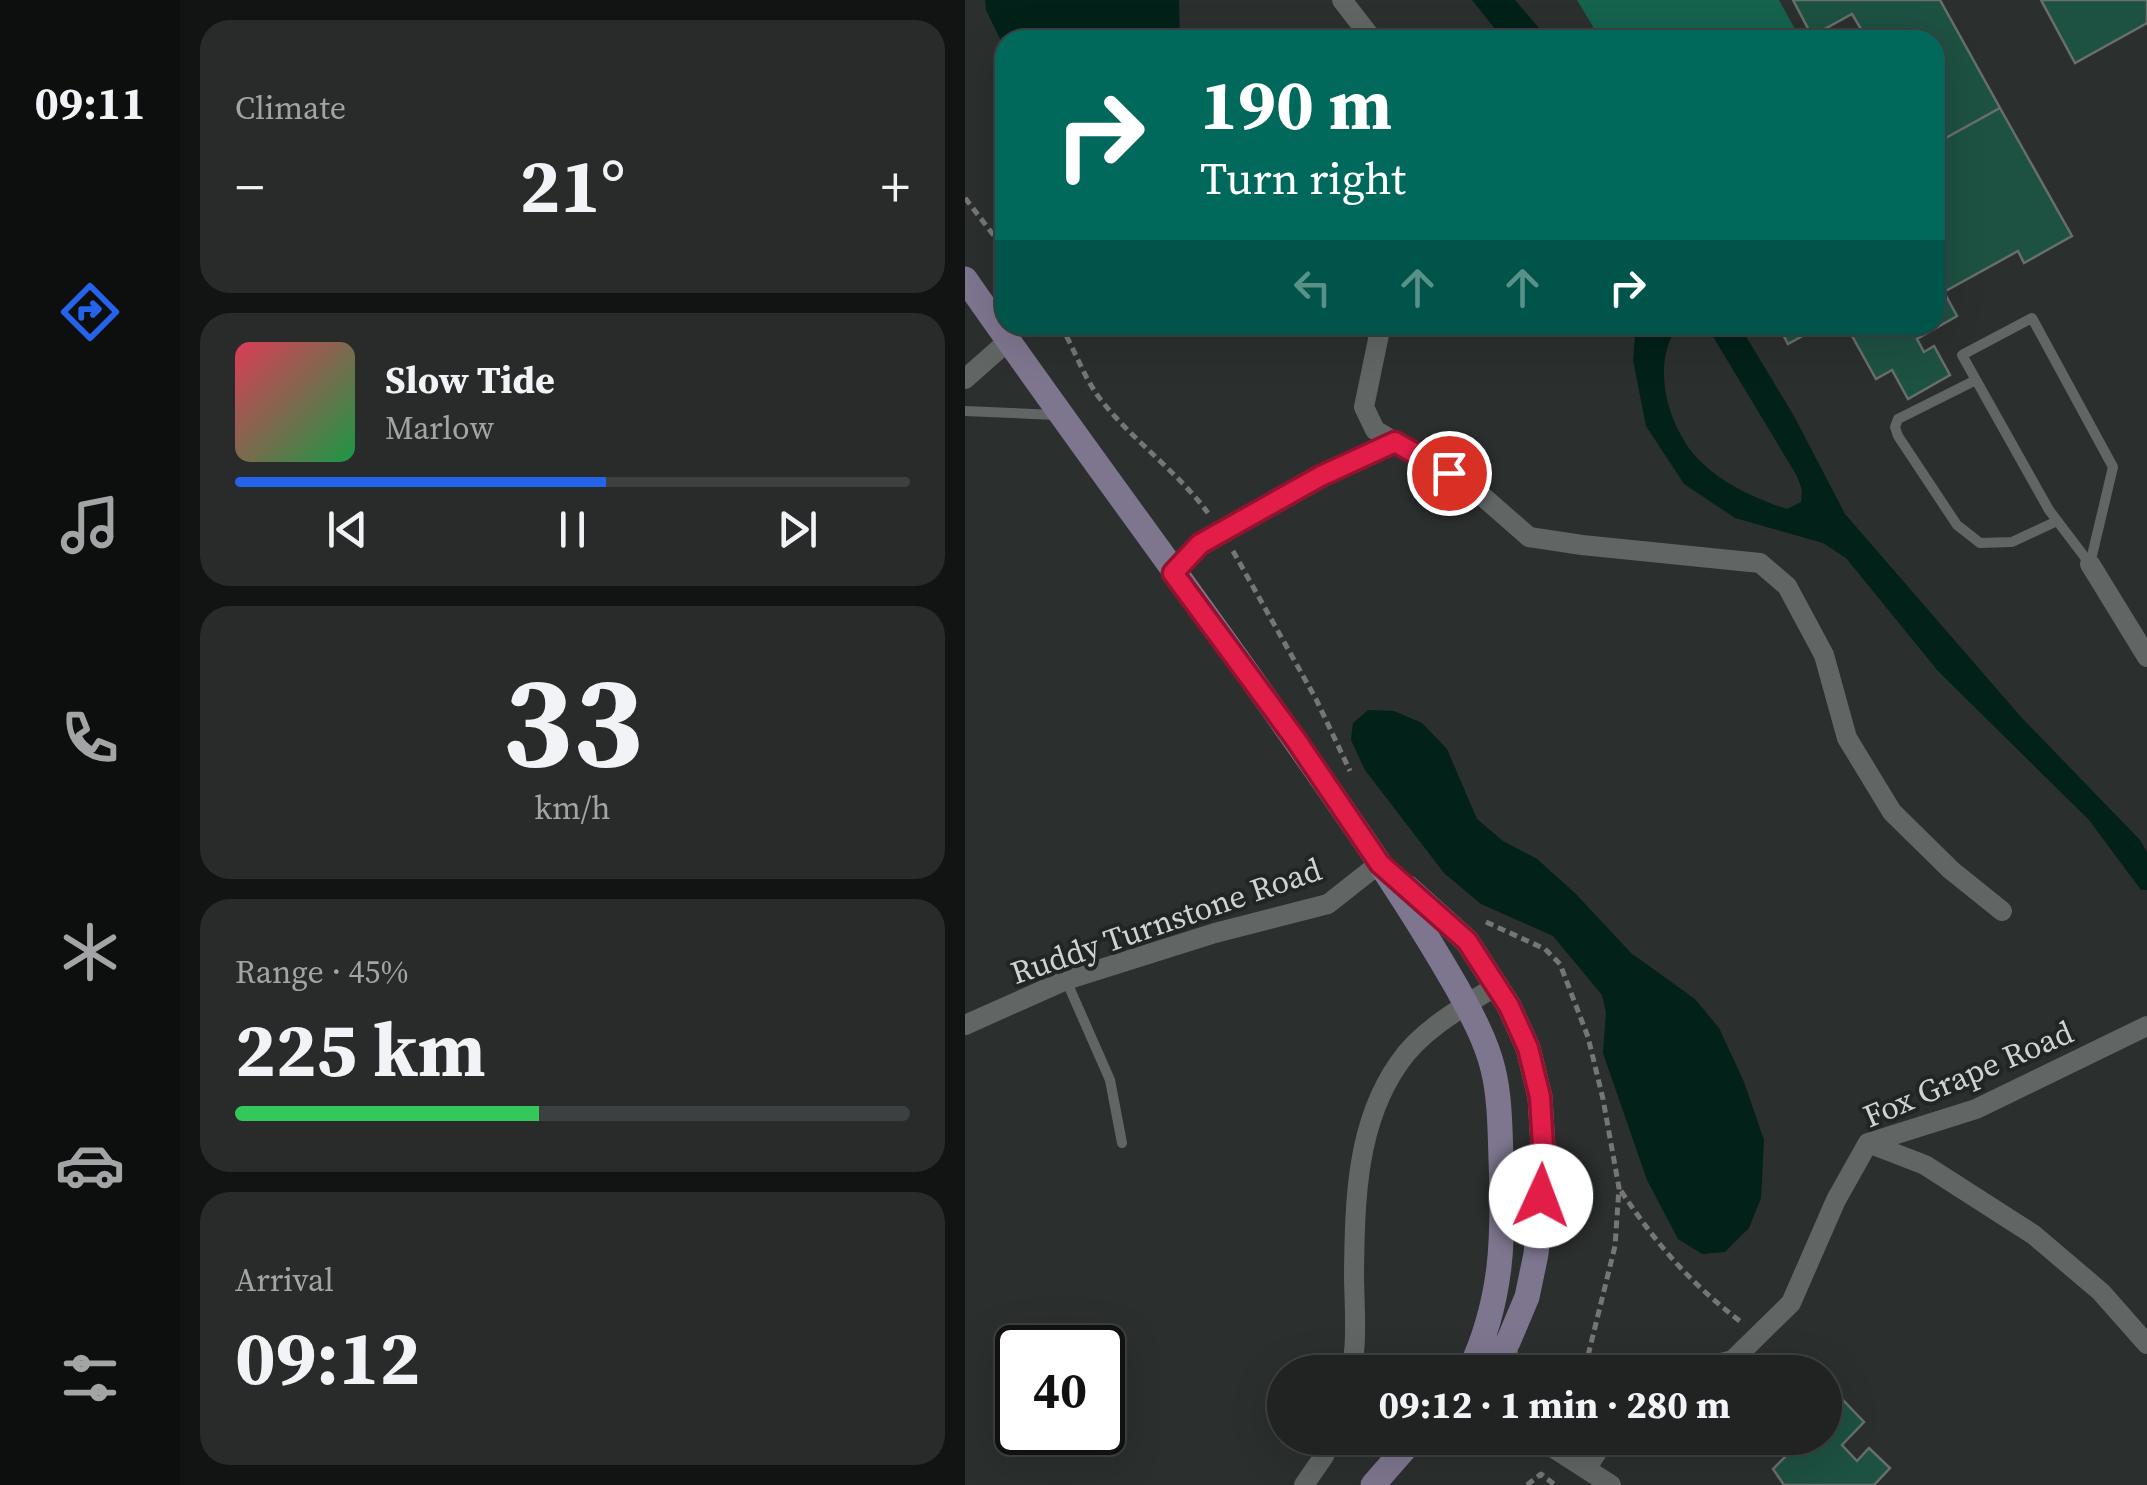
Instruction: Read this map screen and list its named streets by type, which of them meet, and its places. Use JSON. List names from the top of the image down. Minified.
{"streets":{"street":["Ruddy Turnstone Road","Fox Grape Road"]},"page":{"tabs":"09:11","tile":["Climate",["33","km/h"],["Range · 45%","225 km"],["Arrival","09:12"]],"turn":["190 m","Turn right"],"heat":["−","21°","+"],"song":["Slow Tide","Marlow"],"limit":"40","trip":"09:12 · 1 min · 280 m"}}
